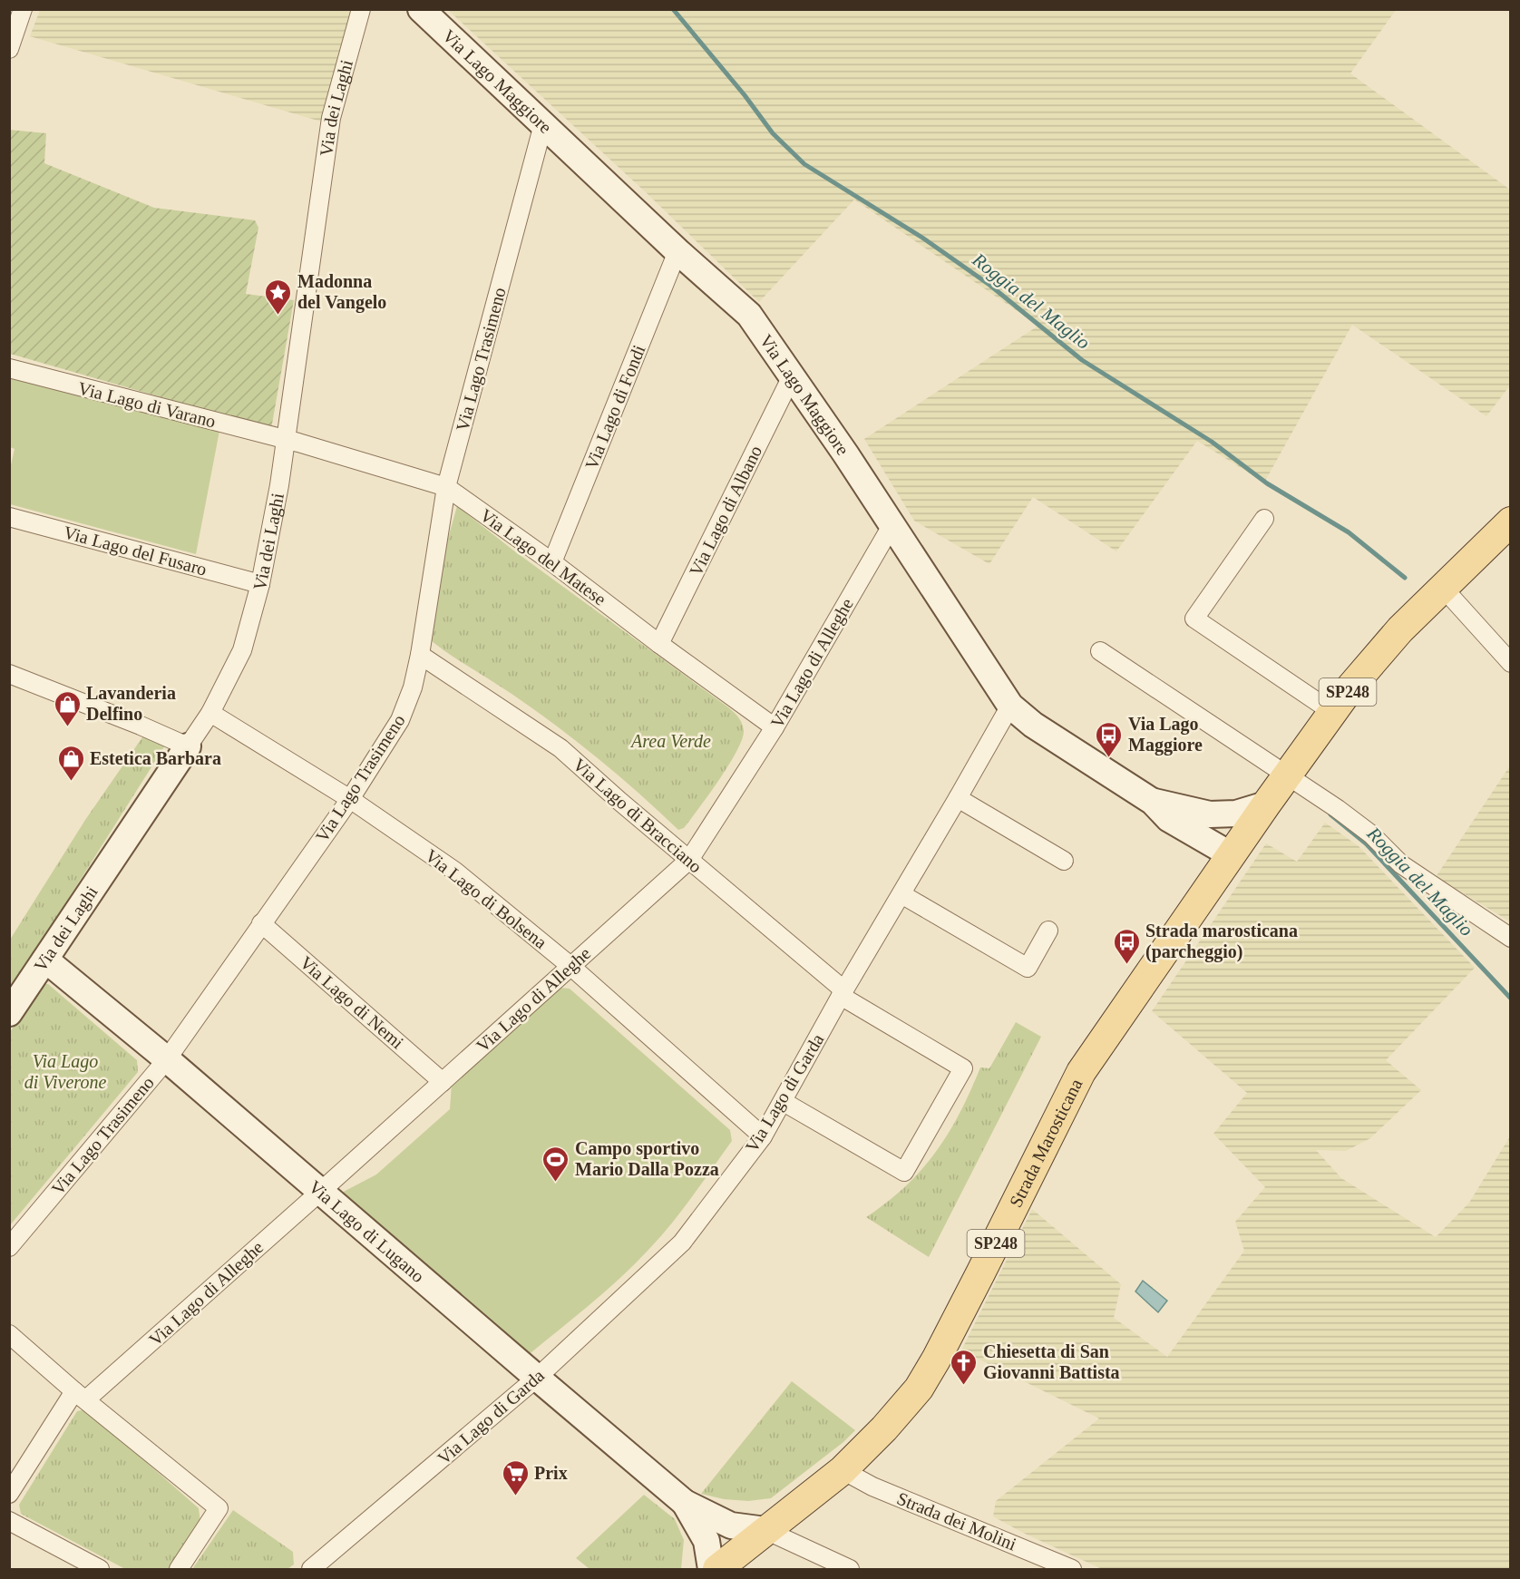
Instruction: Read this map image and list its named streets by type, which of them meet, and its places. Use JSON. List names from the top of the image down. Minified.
{"streets":{"main road":["SP248","Strada Marosticana"],"street":["Via Lago Maggiore","Via dei Laghi","Via Lago Trasimeno","Via Lago di Varano","Via Lago di Fondi","Via Lago di Albano","Via Lago del Fusaro","Via Lago del Matese","Via Lago di Alleghe","Via Lago di Bracciano","Via Lago di Bolsena","Via Lago di Nemi","Via Lago di Garda","Via Lago di Lugano","Strada dei Molini"]},"crossings":[["Via Lago Maggiore","Via Lago Trasimeno"],["Via Lago Maggiore","Via Lago di Fondi"],["Via Lago Maggiore","Via Lago di Albano"],["Via Lago Maggiore","Via Lago di Alleghe"],["Via Lago Maggiore","Via Lago di Garda"],["Via Lago Maggiore","Strada Marosticana"],["Via dei Laghi","Via Lago di Varano"],["Via dei Laghi","Via Lago del Fusaro"],["Via dei Laghi","Via Lago del Matese"],["Via dei Laghi","Via Lago di Bolsena"],["Via dei Laghi","Via Lago di Lugano"],["Via Lago Trasimeno","Via Lago del Matese"],["Via Lago Trasimeno","Via Lago di Bracciano"],["Via Lago Trasimeno","Via Lago di Bolsena"],["Via Lago Trasimeno","Via Lago di Nemi"],["Via Lago Trasimeno","Via Lago di Lugano"],["Via Lago di Varano","Via Lago del Matese"],["Via Lago di Fondi","Via Lago del Matese"],["Via Lago di Albano","Via Lago del Matese"],["Via Lago del Matese","Via Lago di Alleghe"],["Via Lago di Alleghe","Via Lago di Bracciano"],["Via Lago di Alleghe","Via Lago di Bolsena"],["Via Lago di Alleghe","Via Lago di Nemi"],["Via Lago di Alleghe","Via Lago di Lugano"],["Via Lago di Bracciano","Via Lago di Garda"],["Via Lago di Bolsena","Via Lago di Garda"],["Via Lago di Garda","Via Lago di Lugano"],["Strada Marosticana","Via Lago di Lugano"],["Strada Marosticana","Strada dei Molini"]],"water":["Roggia del Maglio"],"parks":["Area Verde","Via Lago di Viverone"],"places":{"place":["Madonna del Vangelo"],"shop":["Lavanderia Delfino","Estetica Barbara"],"bus stop":["Via Lago Maggiore","Strada marosticana (parcheggio)"],"sports":["Campo sportivo Mario Dalla Pozza"],"church":["Chiesetta di San Giovanni Battista"],"supermarket":["Prix"]}}
